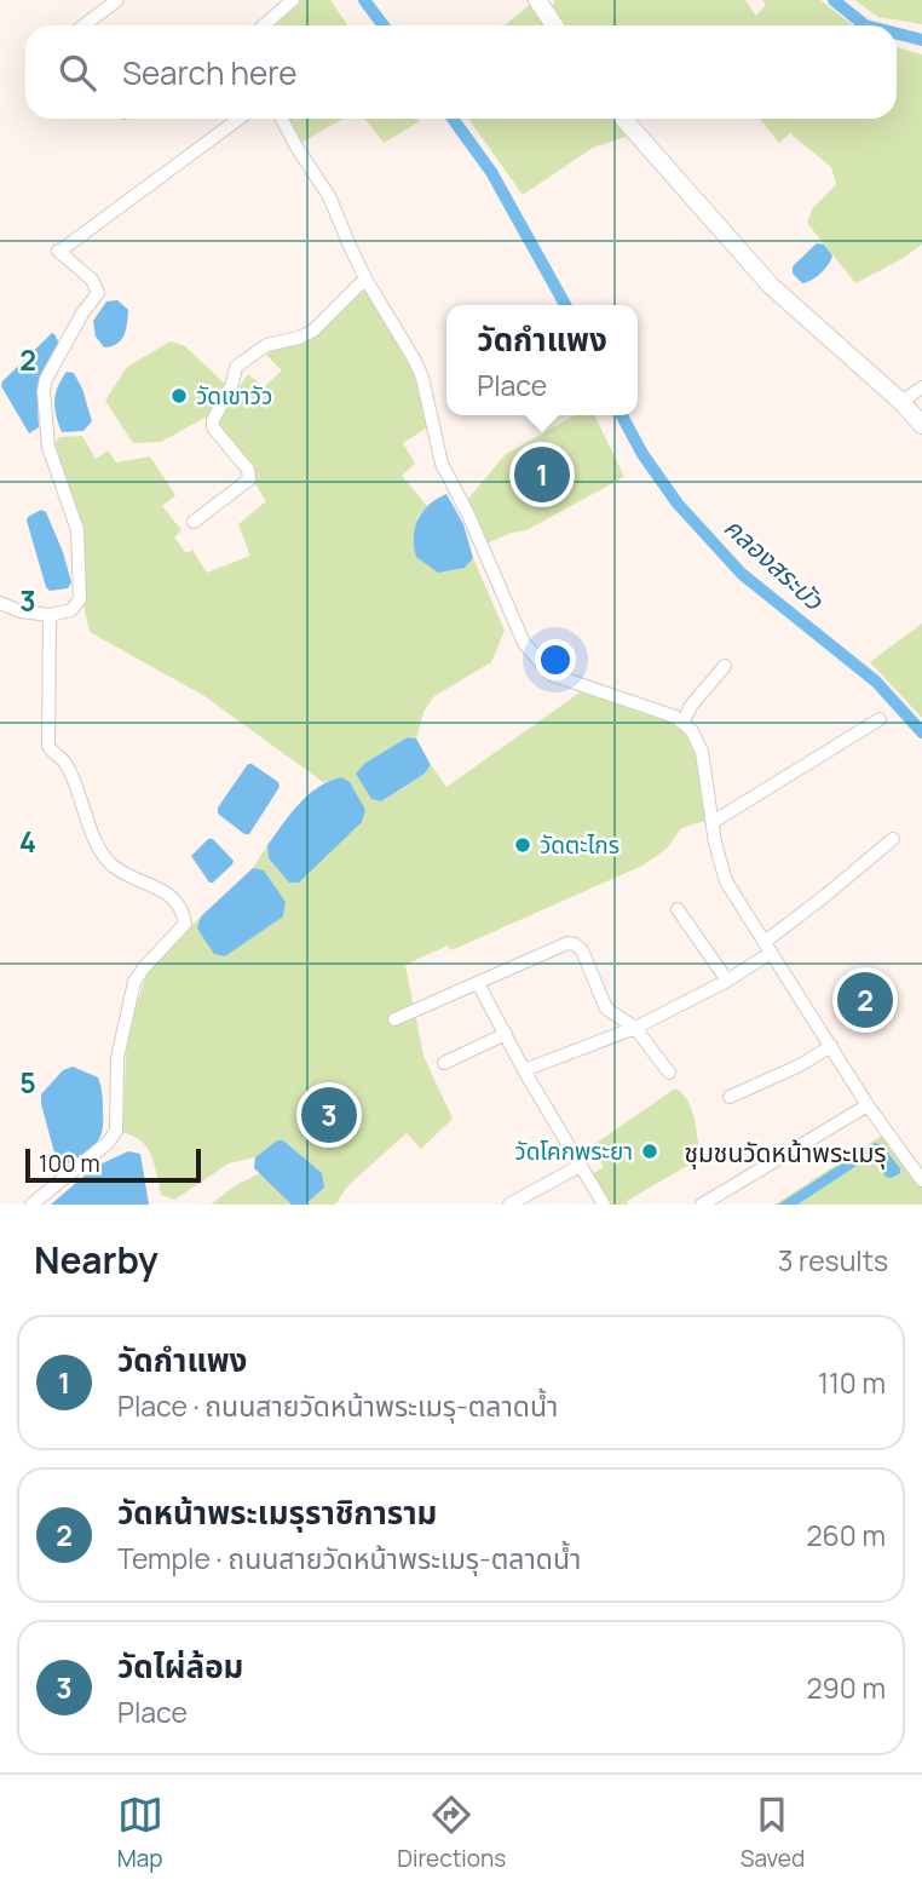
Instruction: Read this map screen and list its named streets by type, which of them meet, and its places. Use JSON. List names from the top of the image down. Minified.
{"districts":["ชุมชนวัดหน้าพระเมรุ"],"water":["คลองสระบัว"],"places":["วัดเขาวัว","วัดตะไกร","วัดโคกพระยา"],"scale_bar":"100 m","page":{"search":"Search here","popup":["วัดกำแพง","Place"],"pins":["1","2","3"],"scale":"100 m","heading":["Nearby","3 results"],"list":[{"mark":"1","name":"วัดกำแพง","note":"Place · ถนนสายวัดหน้าพระเมรุ-ตลาดน้ำ","value":"110 m"},{"mark":"2","name":"วัดหน้าพระเมรุราชิการาม","note":"Temple · ถนนสายวัดหน้าพระเมรุ-ตลาดน้ำ","value":"260 m"},{"mark":"3","name":"วัดไผ่ล้อม","note":"Place","value":"290 m"}],"nav":["Map","Directions","Saved"]},"grid":{"rows":["2","3","4","5"]}}
